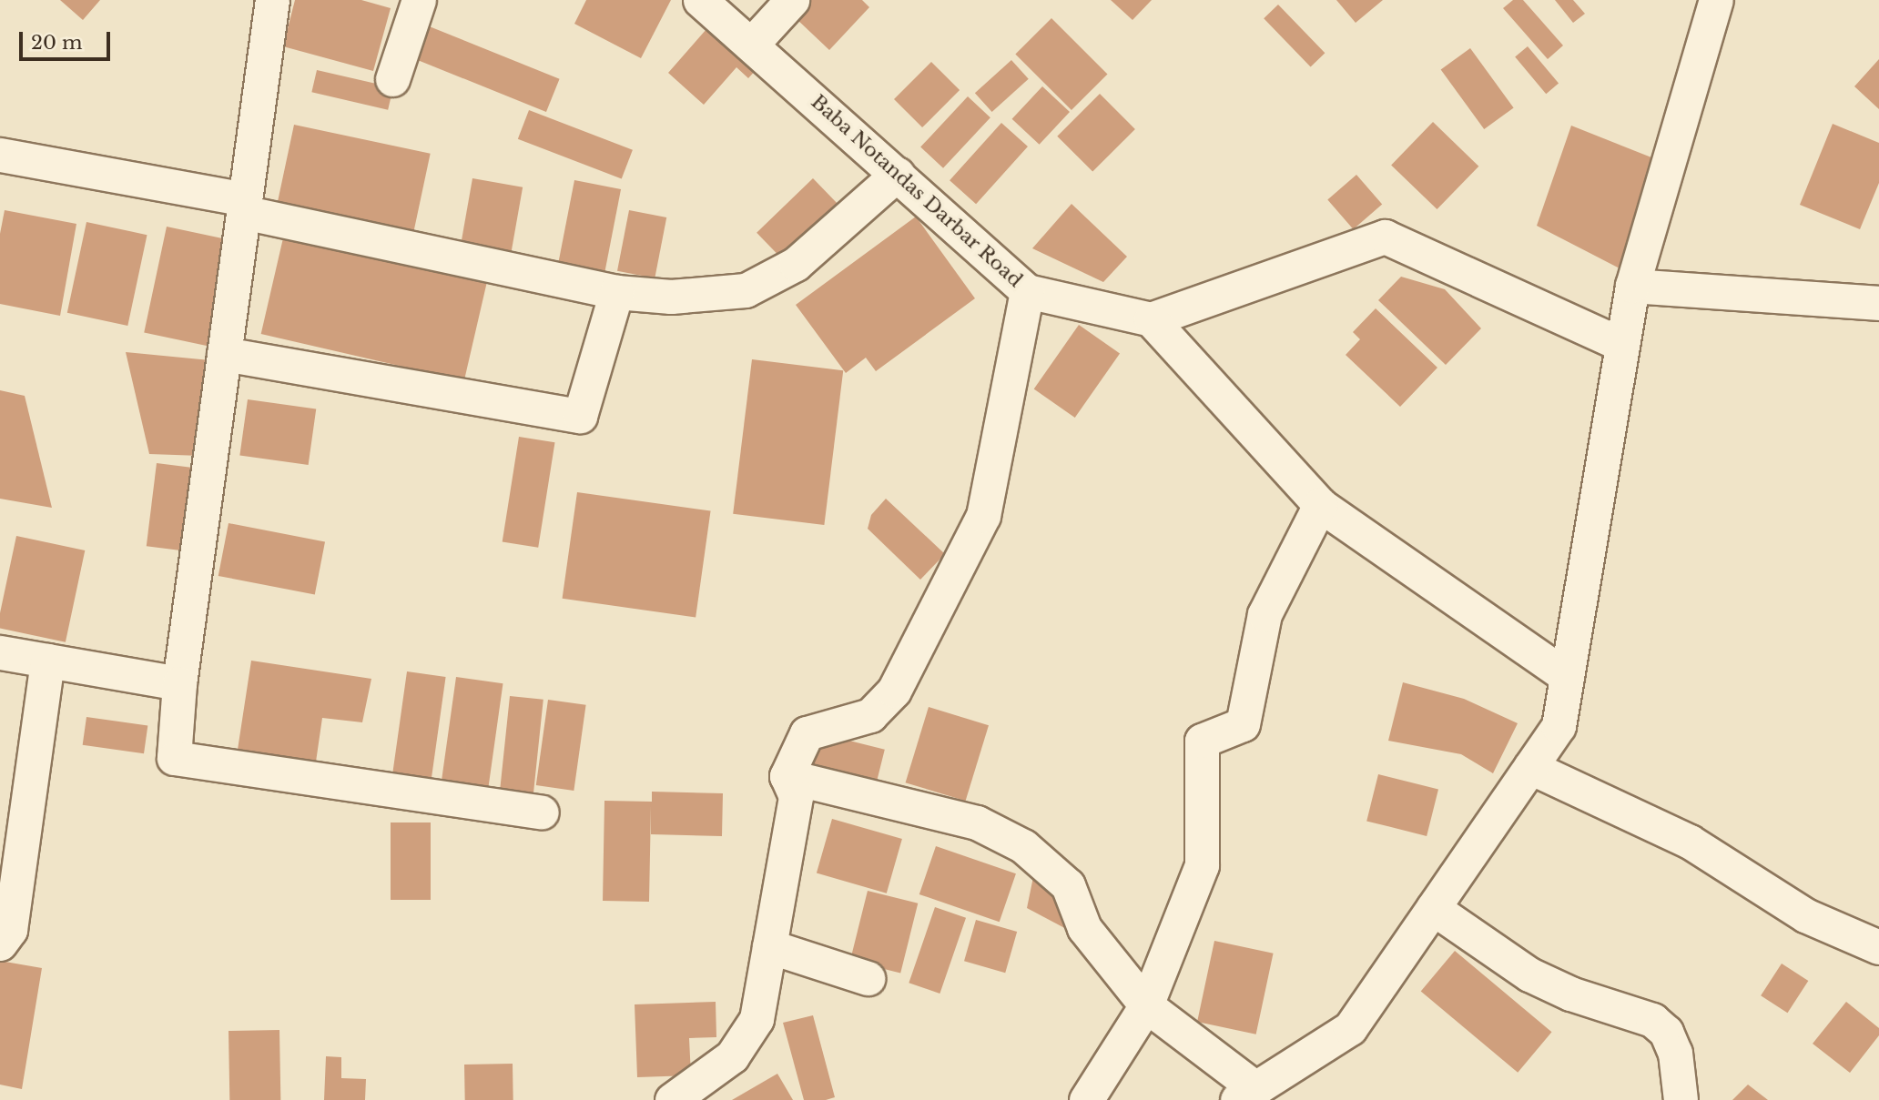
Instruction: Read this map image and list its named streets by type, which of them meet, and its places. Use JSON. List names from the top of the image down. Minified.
{"streets":{"street":["Baba Notandas Darbar Road"]},"scale_bar":"20 m"}
